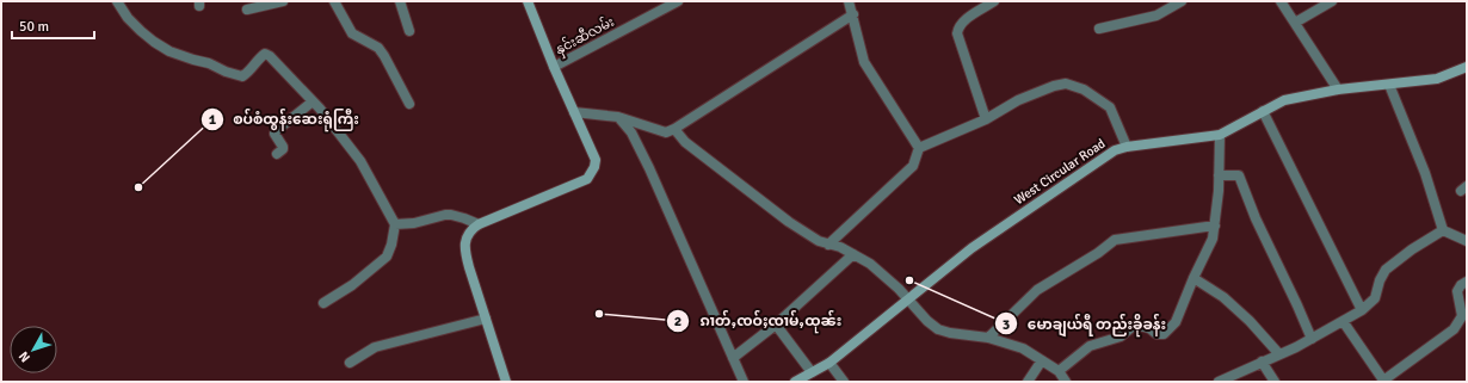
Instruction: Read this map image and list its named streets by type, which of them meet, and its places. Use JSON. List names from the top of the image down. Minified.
{"streets":{"street":["နှင်းဆီလမ်း","West Circular Road"]},"places":["စပ်စံထွန်းဆေးရုံကြီး","မောချယ်ရီ တည်းခိုခန်း","ၵၢတ်ႇၸဝ်ႈၸၢမ်ႇထုၼ်း"],"scale_bar":"50 m","north":"bottom left"}
